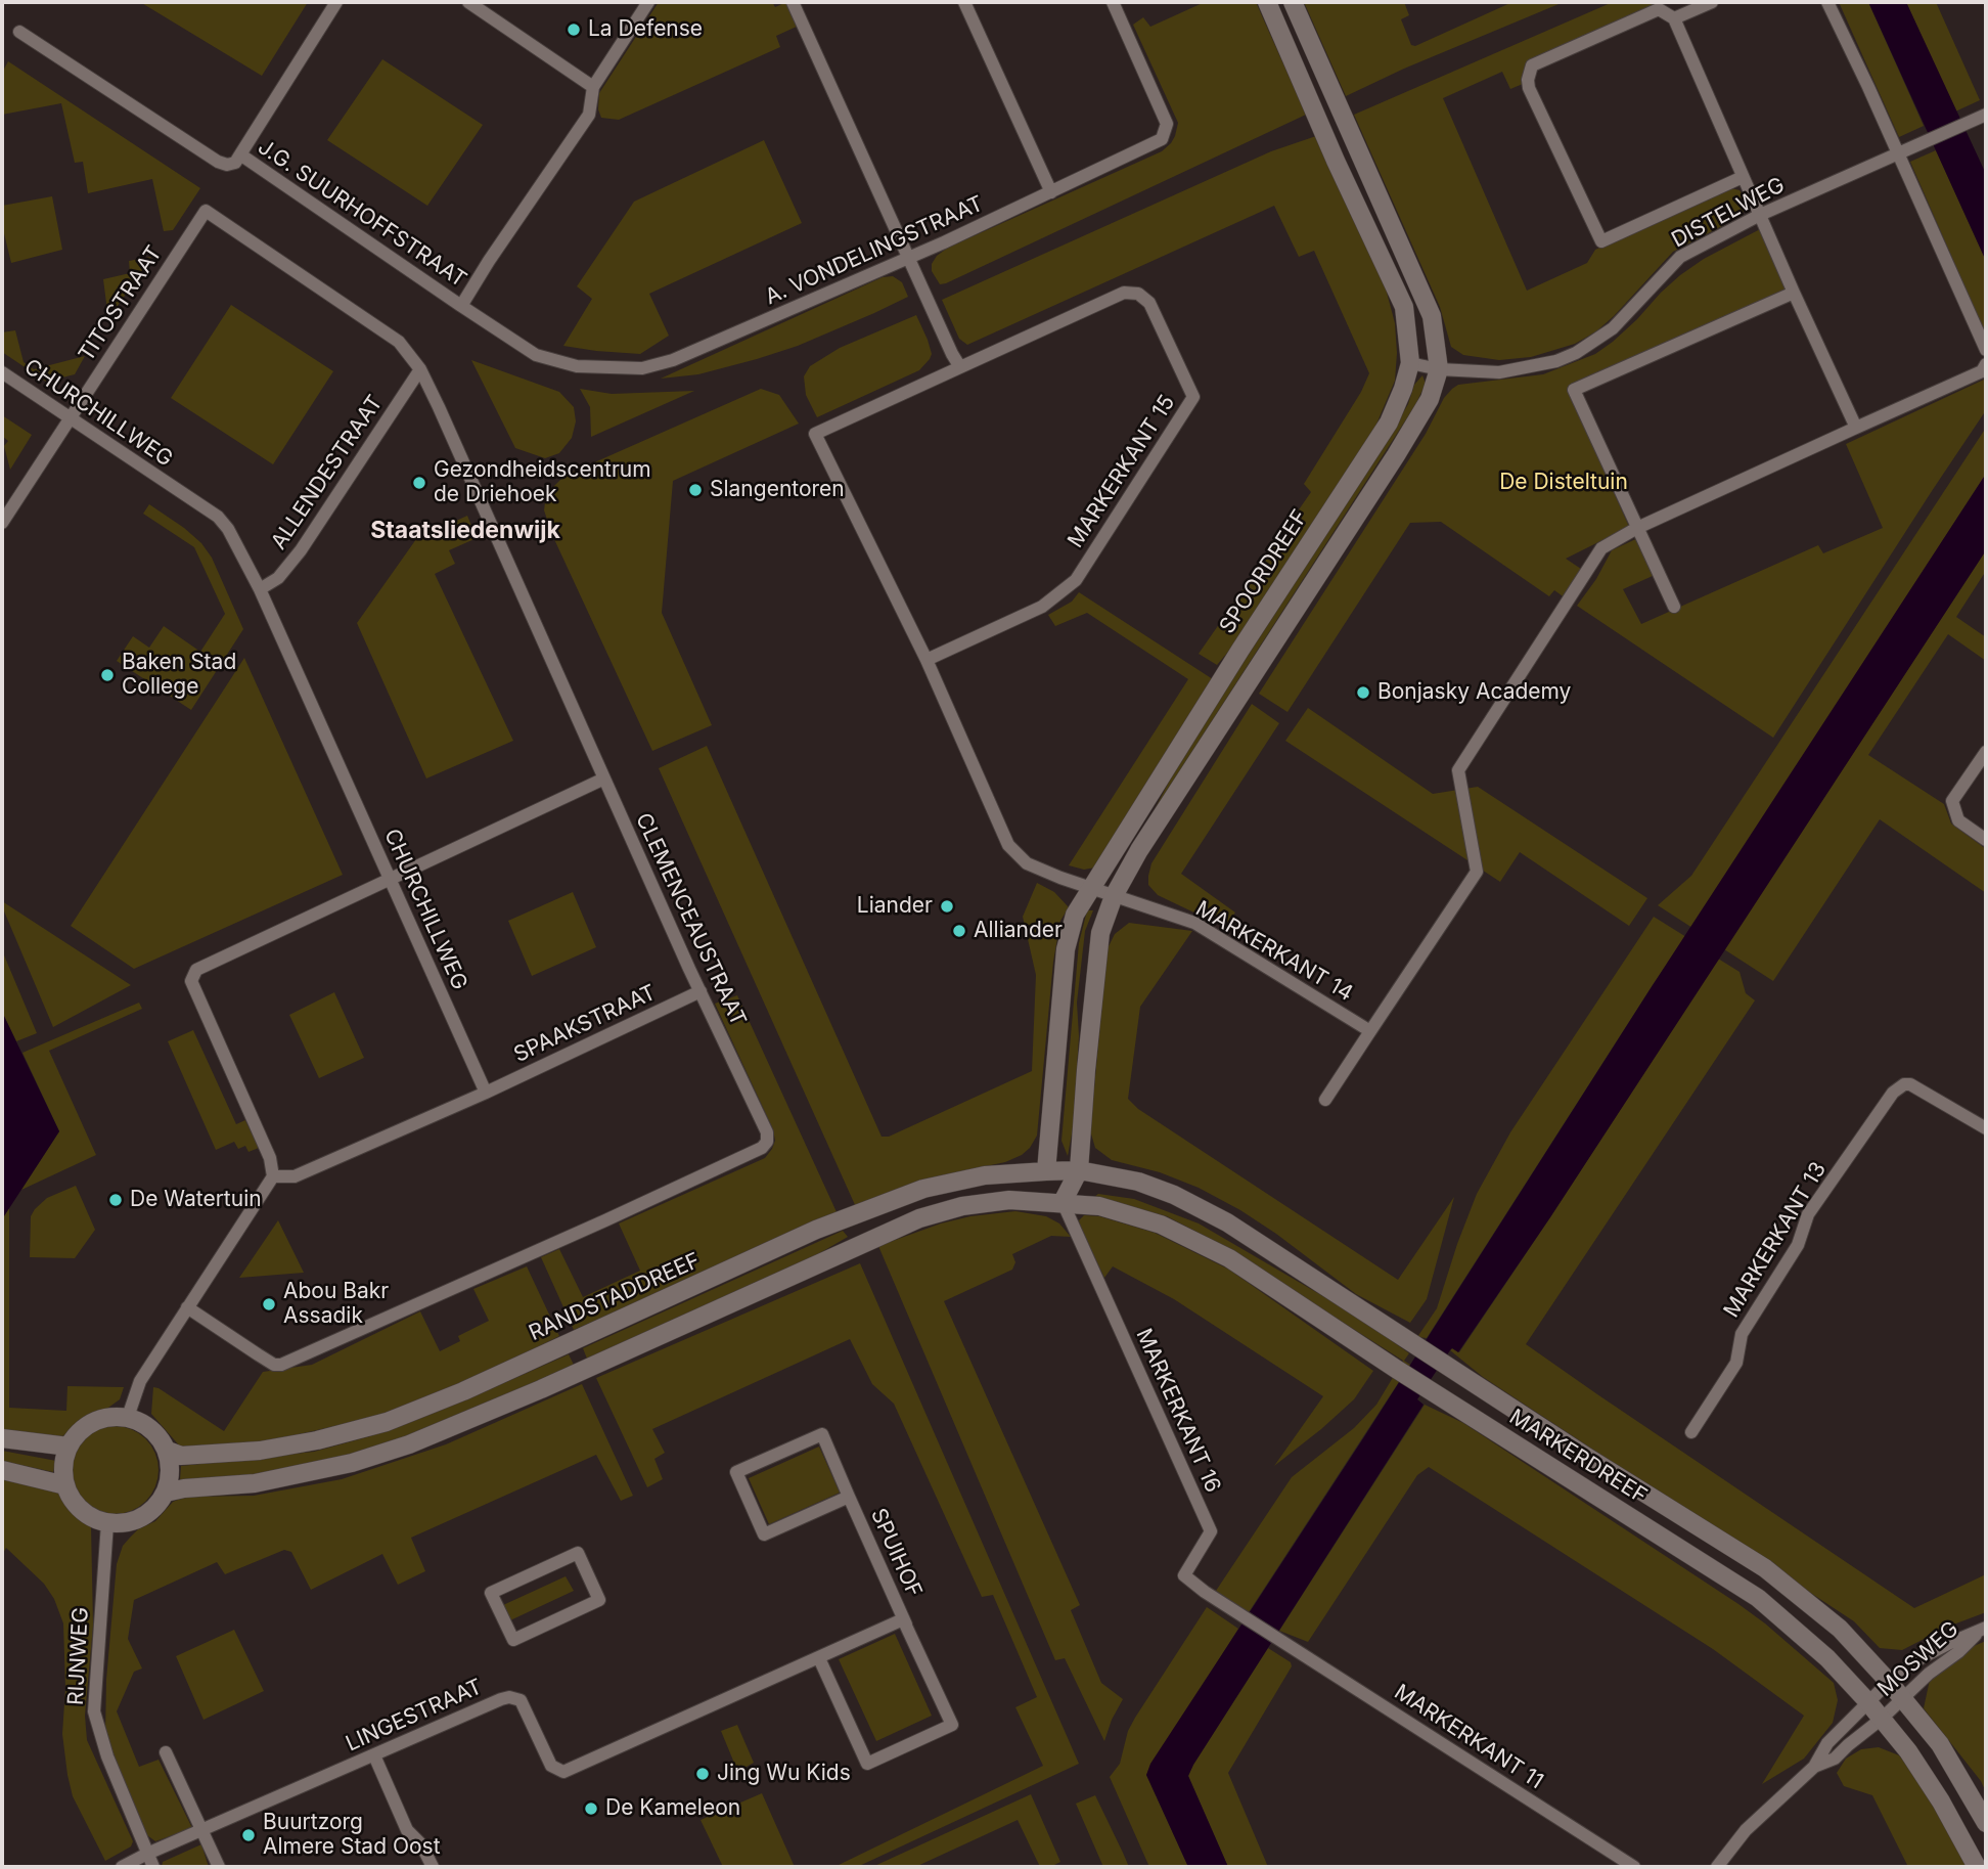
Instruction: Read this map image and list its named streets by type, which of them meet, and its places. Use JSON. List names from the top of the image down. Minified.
{"streets":{"main road":["SPOORDREEF","RANDSTADDREEF","MARKERDREEF"],"street":["DISTELWEG","J.G. SUURHOFFSTRAAT","A. VONDELINGSTRAAT","TITOSTRAAT","CHURCHILLWEG","MARKERKANT 15","ALLENDESTRAAT","CLEMENCEAUSTRAAT","MARKERKANT 14","SPAAKSTRAAT","MARKERKANT 13","MARKERKANT 16","SPUIHOF","RIJNWEG","MOSWEG","LINGESTRAAT","MARKERKANT 11"]},"crossings":[["DISTELWEG","SPOORDREEF"],["J.G. SUURHOFFSTRAAT","A. VONDELINGSTRAAT"],["TITOSTRAAT","CHURCHILLWEG"],["TITOSTRAAT","CLEMENCEAUSTRAAT"],["CHURCHILLWEG","ALLENDESTRAAT"],["CHURCHILLWEG","SPAAKSTRAAT"],["ALLENDESTRAAT","CLEMENCEAUSTRAAT"],["SPOORDREEF","MARKERKANT 14"],["SPOORDREEF","RANDSTADDREEF"],["CLEMENCEAUSTRAAT","SPAAKSTRAAT"],["RANDSTADDREEF","MARKERDREEF"],["RANDSTADDREEF","RIJNWEG"],["MARKERKANT 16","MARKERDREEF"],["MARKERKANT 16","MARKERKANT 11"],["MARKERDREEF","MOSWEG"],["SPUIHOF","LINGESTRAAT"],["RIJNWEG","LINGESTRAAT"]],"districts":["Staatsliedenwijk"],"parks":["De Disteltuin"],"places":["La Defense","Gezondheidscentrum de Driehoek","Slangentoren","Baken Stad College","Bonjasky Academy","Liander","Alliander","De Watertuin","Abou Bakr Assadik","Jing Wu Kids","De Kameleon","Buurtzorg Almere Stad Oost"]}
